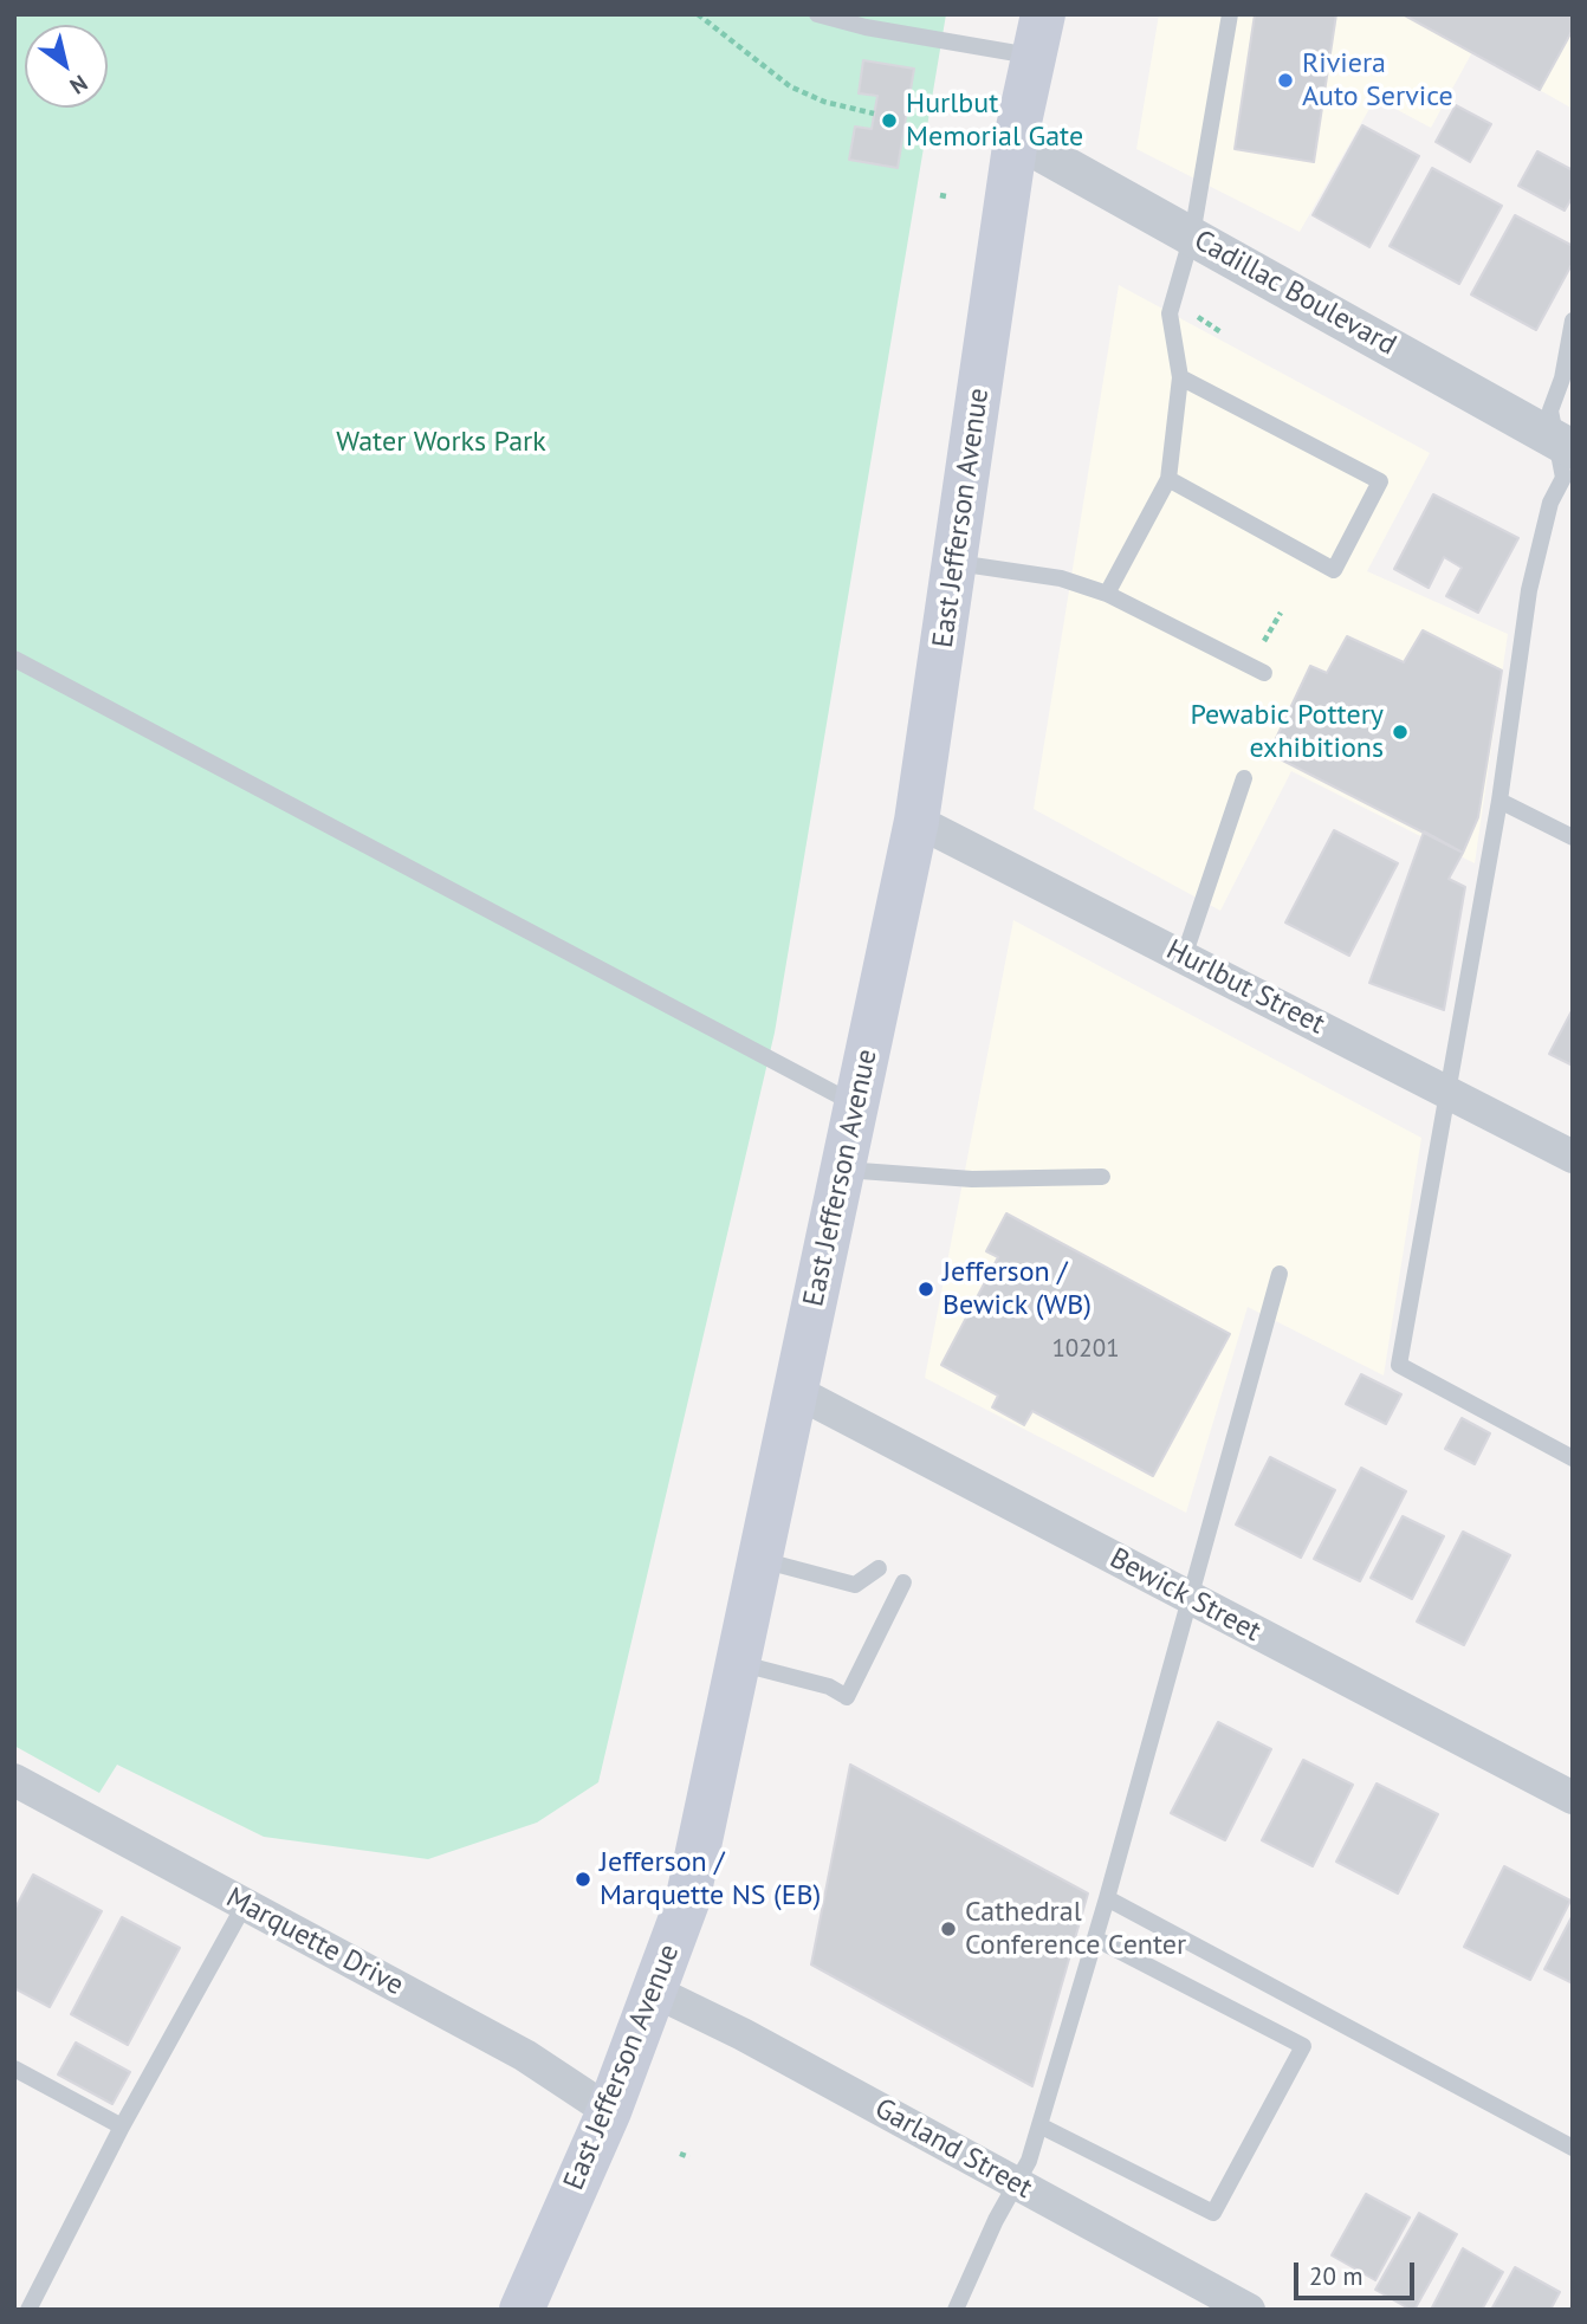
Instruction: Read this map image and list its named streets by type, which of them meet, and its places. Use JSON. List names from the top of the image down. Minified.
{"streets":{"main road":["East Jefferson Avenue"],"street":["Cadillac Boulevard","Hurlbut Street","Bewick Street","Marquette Drive","Garland Street"]},"crossings":[["Cadillac Boulevard","East Jefferson Avenue"],["East Jefferson Avenue","Hurlbut Street"],["East Jefferson Avenue","Bewick Street"],["East Jefferson Avenue","Marquette Drive"],["East Jefferson Avenue","Garland Street"]],"parks":["Water Works Park"],"places":["Riviera Auto Service","Hurlbut Memorial Gate","Pewabic Pottery exhibitions","Jefferson / Bewick (WB)","Jefferson / Marquette NS (EB)","Cathedral Conference Center"],"house_numbers":["10201"],"scale_bar":"20 m","north":"bottom right"}
